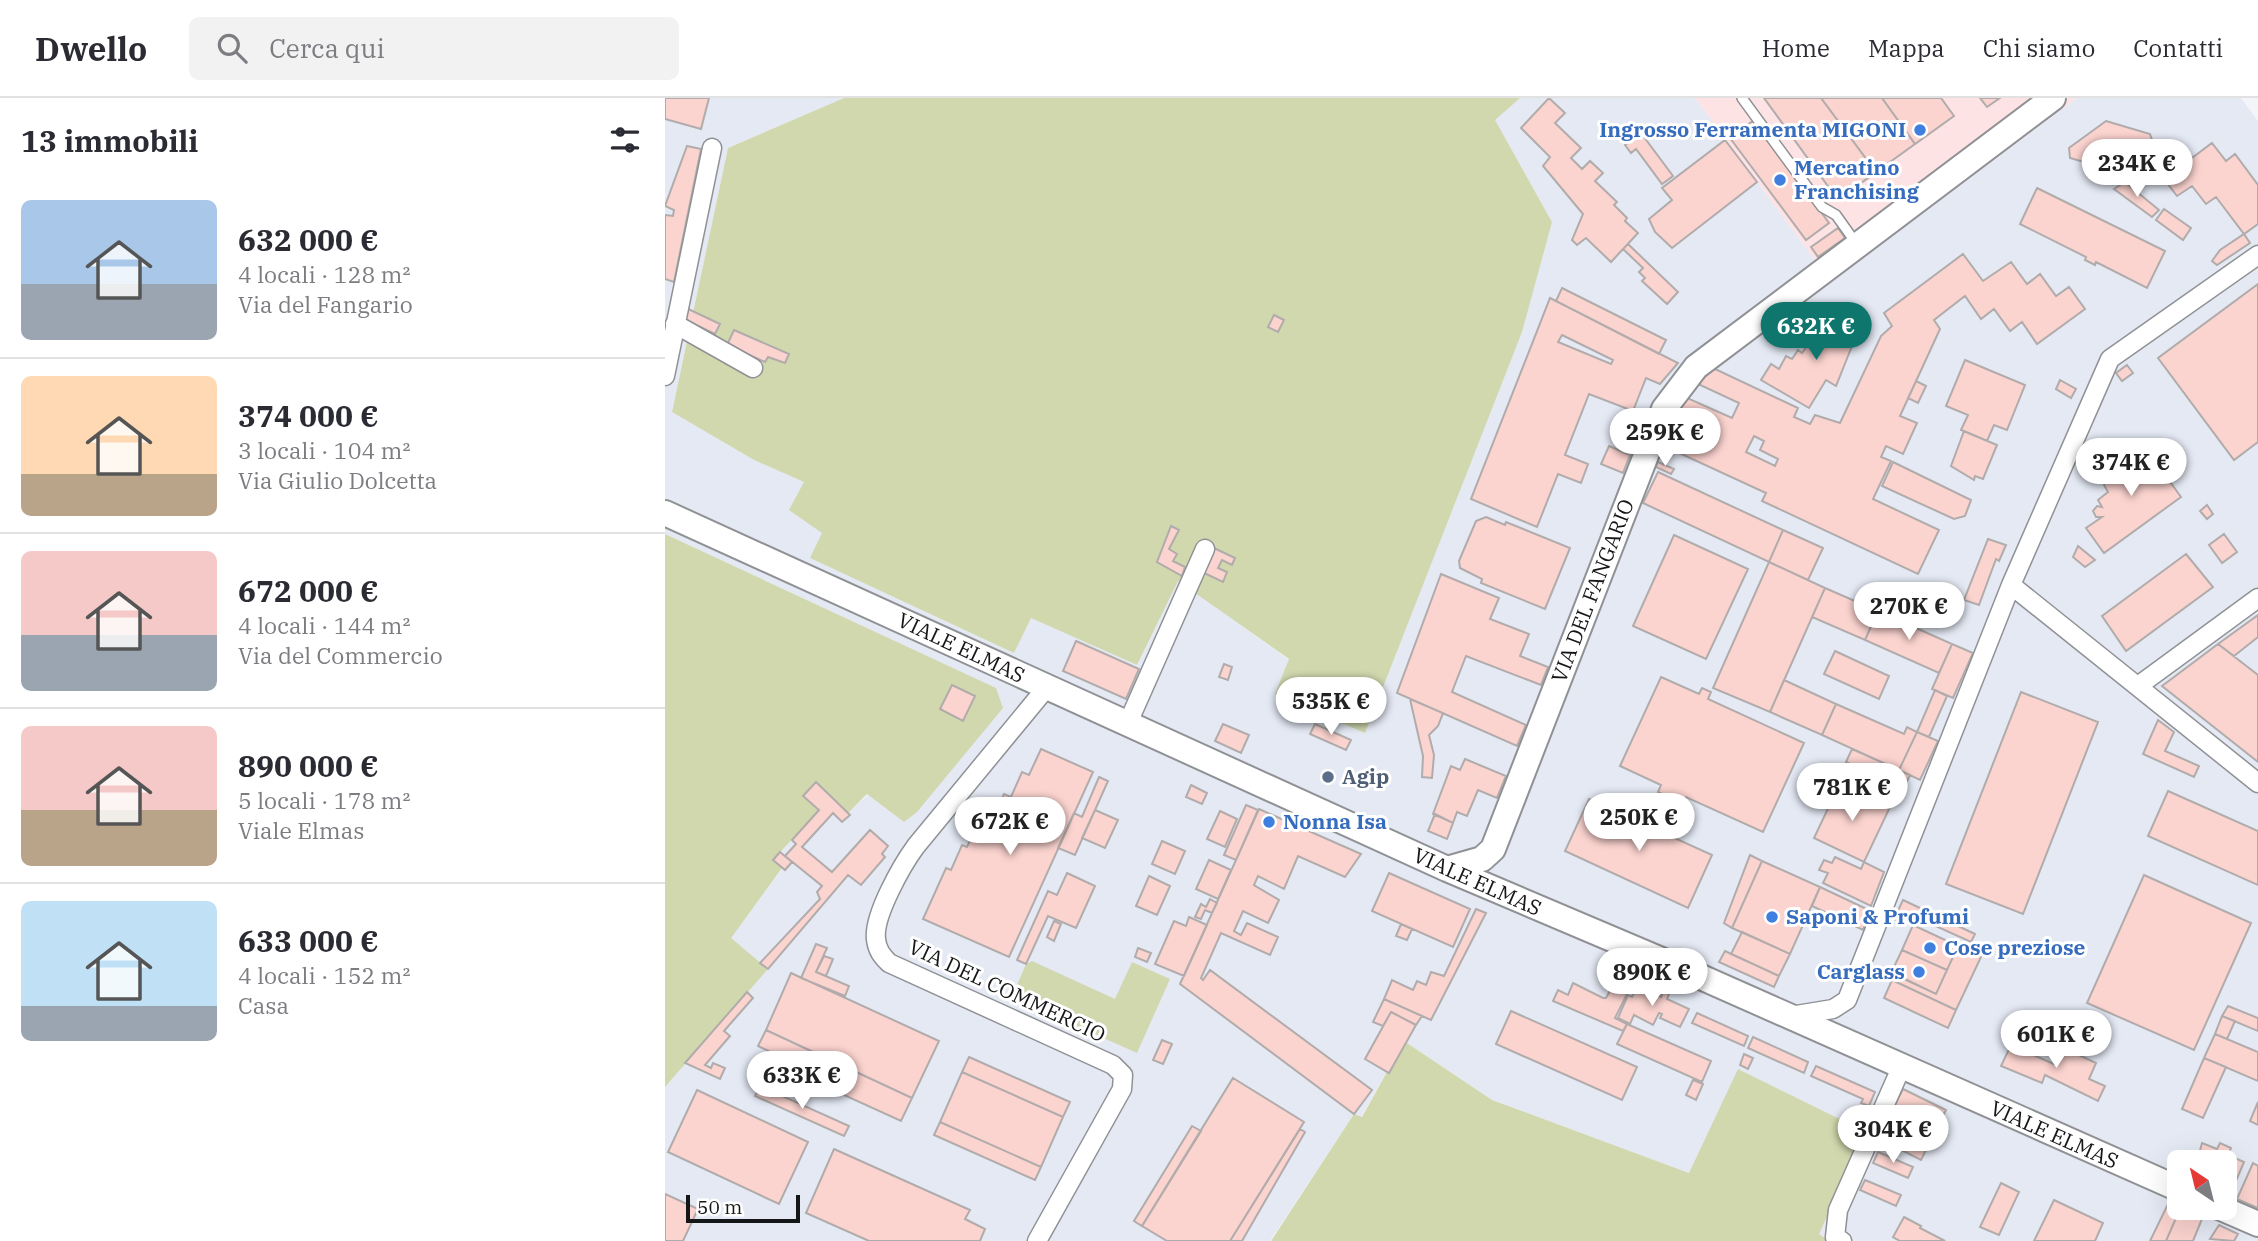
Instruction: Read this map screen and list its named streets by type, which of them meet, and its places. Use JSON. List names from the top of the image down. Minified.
{"streets":{"main road":["VIA DEL FANGARIO","VIALE ELMAS"],"street":["VIA DEL COMMERCIO"]},"crossings":[["VIALE ELMAS","VIA DEL COMMERCIO"]],"places":["Ingrosso Ferramenta MIGONI","Mercatino Franchising","Agip","Nonna Isa","Saponi & Profumi","Cose preziose","Carglass"],"scale_bar":"50 m","north":"top left","page":{"header":"Dwello","search":"Cerca qui","nav":["Home","Mappa","Chi siamo","Contatti"],"heading":"13 immobili","price":["234K €","632K €","259K €","374K €","270K €","535K €","781K €","250K €","672K €","890K €","601K €","633K €","304K €"],"list":[{"name":"632 000 €","note":"4 locali · 128 m² · Via del Fangario"},{"name":"374 000 €","note":"3 locali · 104 m² · Via Giulio Dolcetta"},{"name":"672 000 €","note":"4 locali · 144 m² · Via del Commercio"},{"name":"890 000 €","note":"5 locali · 178 m² · Viale Elmas"},{"name":"633 000 €","note":"4 locali · 152 m² · Casa"}],"scale":"50 m"}}
